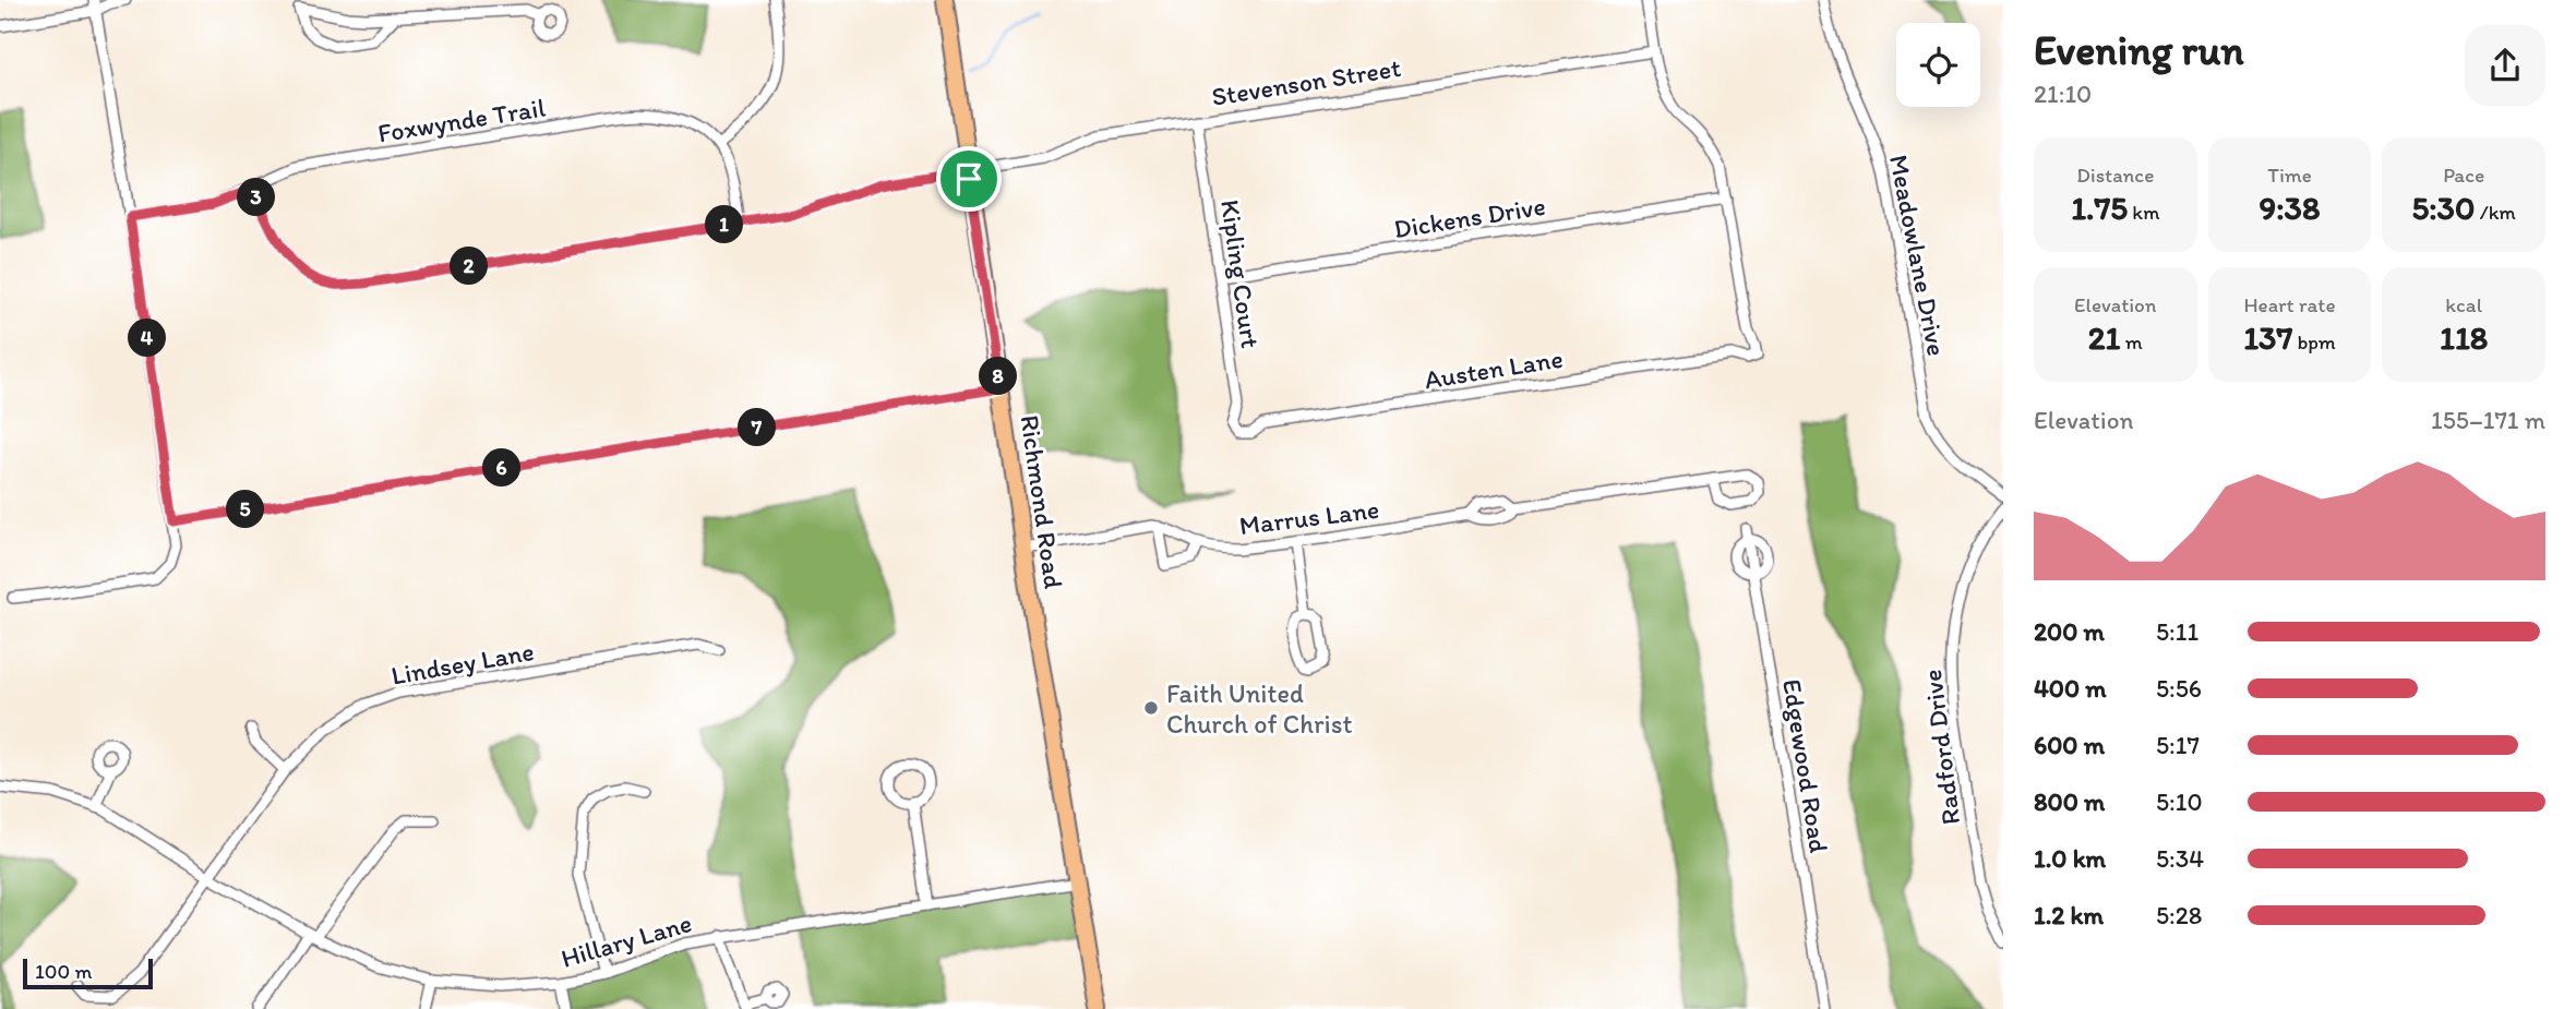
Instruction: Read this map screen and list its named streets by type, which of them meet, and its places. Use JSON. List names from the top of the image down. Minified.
{"streets":{"main road":["Richmond Road"],"street":["Stevenson Street","Foxwynde Trail","Dickens Drive","Meadowlane Drive","Kipling Court","Austen Lane","Marrus Lane","Lindsey Lane","Radford Drive","Edgewood Road","Hillary Lane"]},"crossings":[["Stevenson Street","Foxwynde Trail"],["Stevenson Street","Kipling Court"],["Stevenson Street","Richmond Road"],["Dickens Drive","Kipling Court"],["Dickens Drive","Austen Lane"],["Kipling Court","Austen Lane"],["Richmond Road","Marrus Lane"],["Richmond Road","Hillary Lane"],["Lindsey Lane","Hillary Lane"]],"places":["Faith United Church of Christ"],"scale_bar":"100 m","page":{"heading":["Evening run","21:10"],"stats":[["Distance","1.75 km"],["Time","9:38"],["Pace","5:30 /km"],["Elevation","21 m"],["Heart rate","137 bpm"],["kcal","118"]],"pins":["3","1","2","4","8","7","6","5"],"chart":["Elevation","155–171 m"],"list":[{"name":"200 m","note":"5:11"},{"name":"400 m","note":"5:56"},{"name":"600 m","note":"5:17"},{"name":"800 m","note":"5:10"},{"name":"1.0 km","note":"5:34"},{"name":"1.2 km","note":"5:28"}],"scale":"100 m"}}
